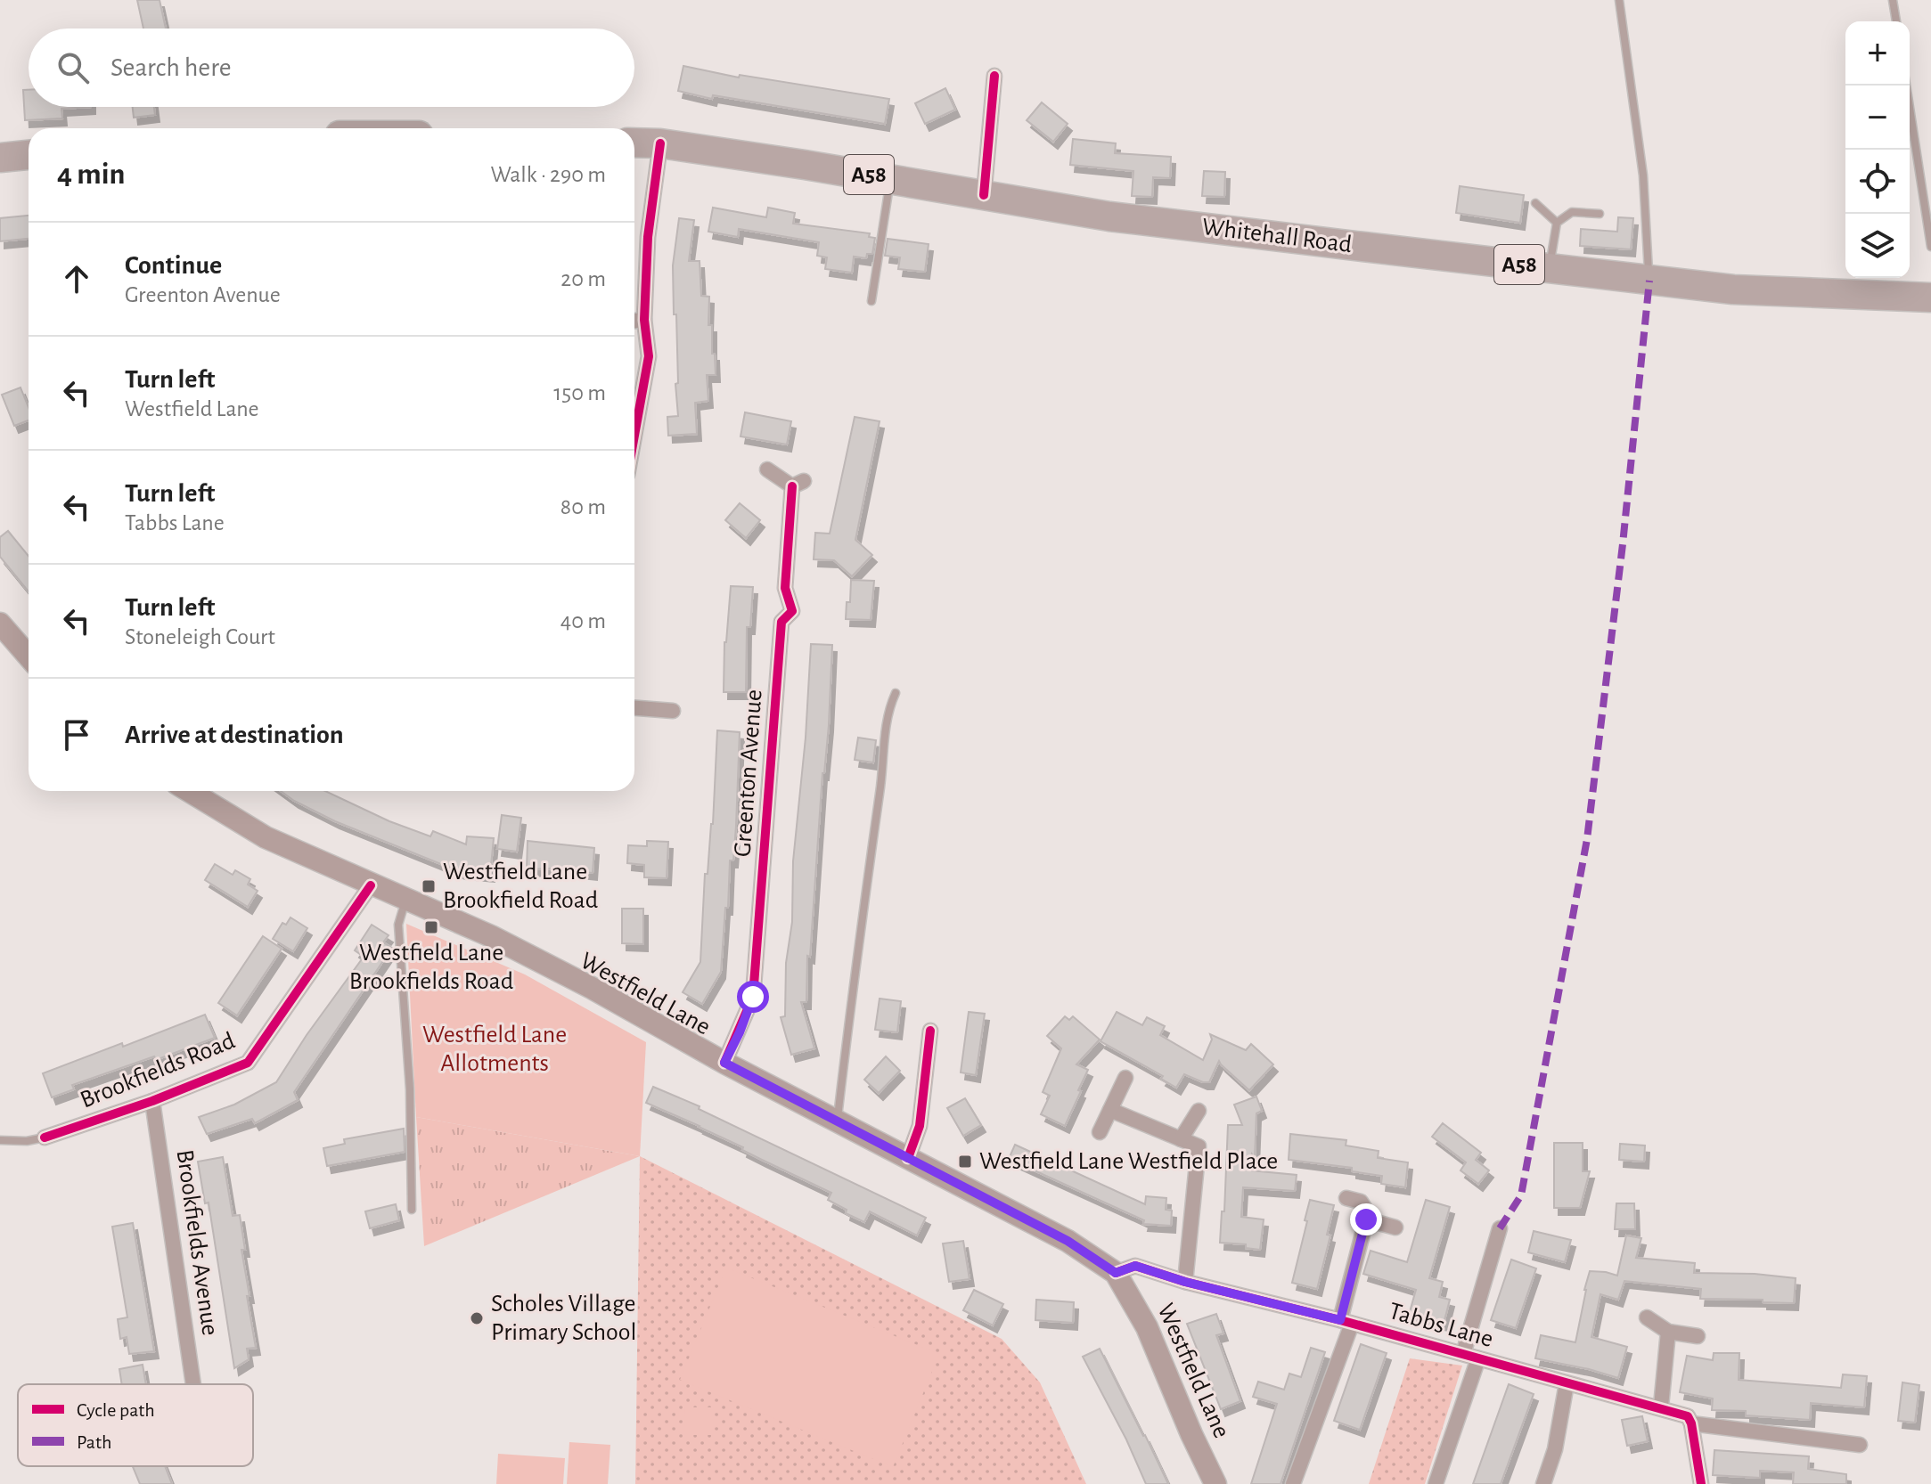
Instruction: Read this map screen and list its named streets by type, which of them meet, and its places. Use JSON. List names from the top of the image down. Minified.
{"streets":{"highway":["A58","Whitehall Road"],"main road":["Westfield Lane"],"street":["Greenton Avenue","Brookfields Road","Brookfields Avenue","Tabbs Lane"]},"crossings":[["Greenton Avenue","Westfield Lane"],["Westfield Lane","Brookfields Road"],["Westfield Lane","Tabbs Lane"],["Brookfields Road","Brookfields Avenue"]],"parks":["Westfield Lane Allotments"],"places":{"transit":["Westfield Lane Brookfield Road","Westfield Lane Brookfields Road","Westfield Lane Westfield Place"],"other":["Scholes Village Primary School"]},"legend":["Cycle path","Path"],"page":{"map_buttons":["+","−"],"search":"Search here","heading":["4 min","Walk · 290 m"],"list":[["Continue","Greenton Avenue","20 m"],["Turn left","Westfield Lane","150 m"],["Turn left","Tabbs Lane","80 m"],["Turn left","Stoneleigh Court","40 m"],"Arrive at destination"]}}
